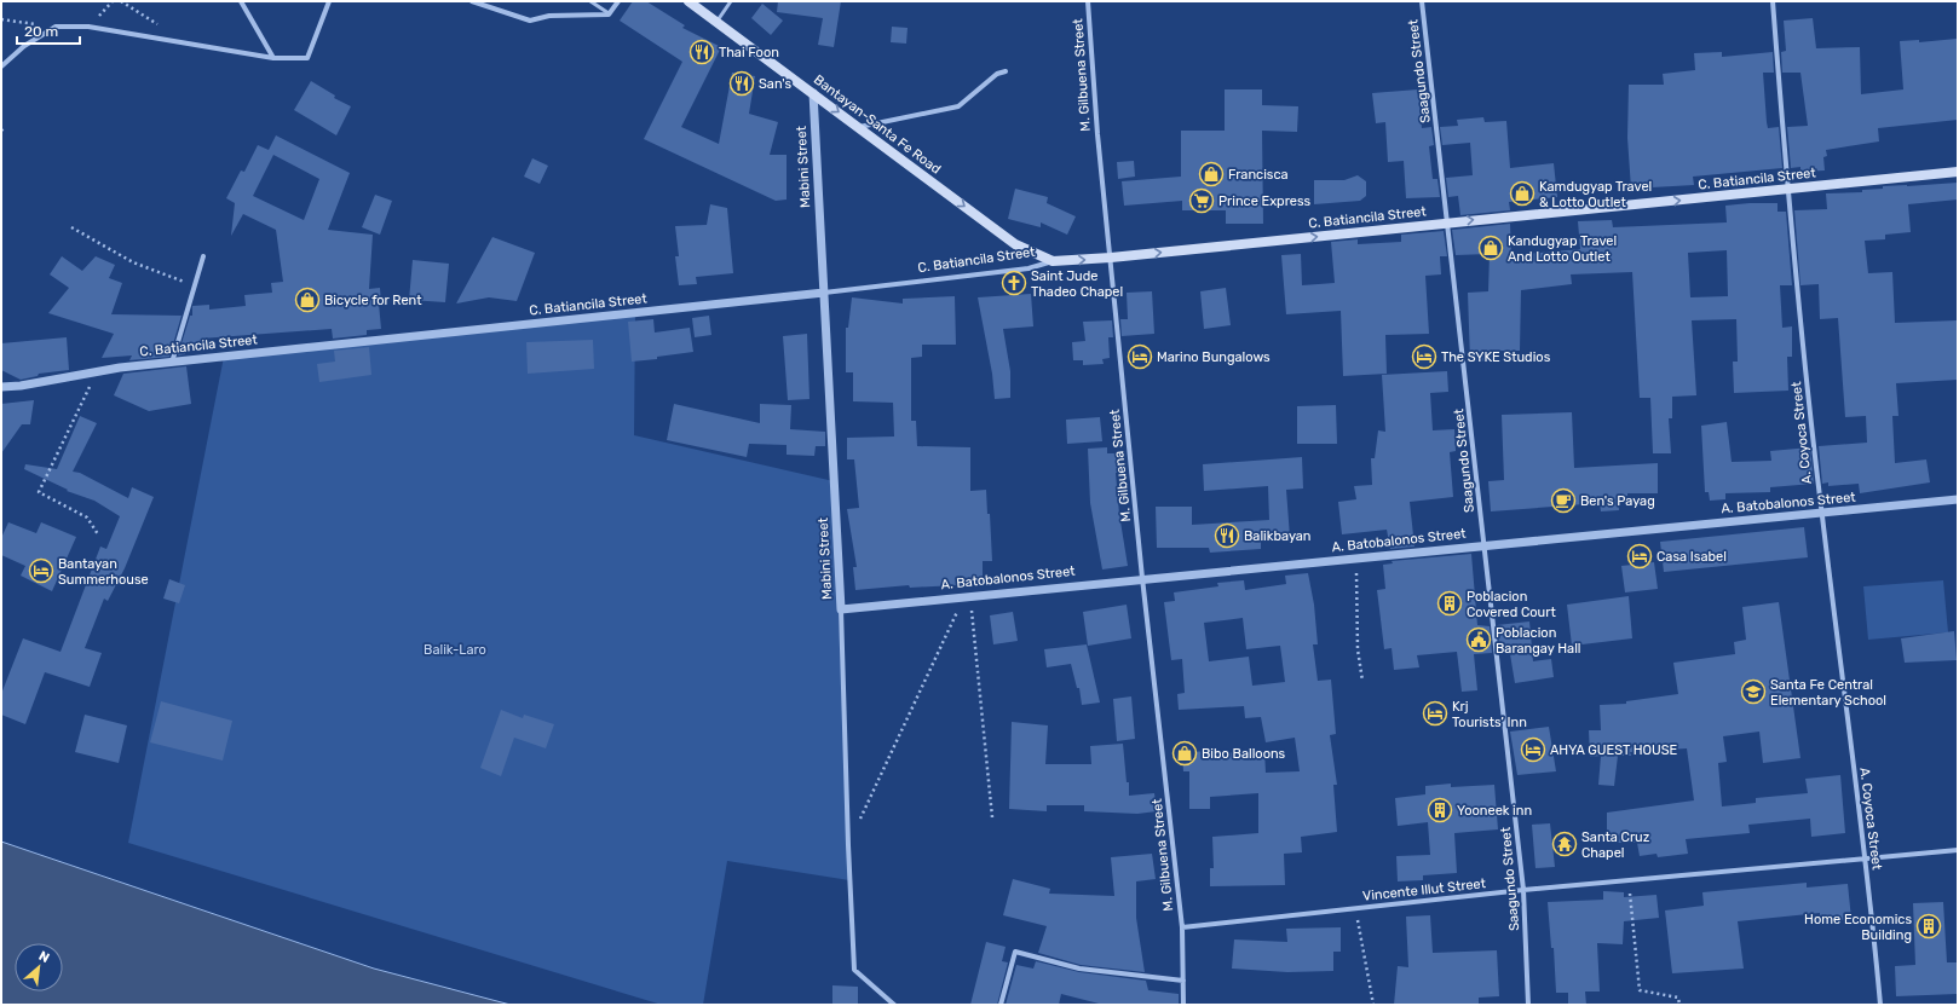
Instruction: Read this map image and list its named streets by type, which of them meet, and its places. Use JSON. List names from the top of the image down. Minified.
{"streets":{"main road":["Bantayan-Santa Fe Road","C. Batiancila Street"],"street":["Saagundo Street","M. Gilbuena Street","Mabini Street","A. Coyoca Street","A. Batobalonos Street","Vincente Illut Street"]},"crossings":[["Saagundo Street","C. Batiancila Street"],["Saagundo Street","A. Batobalonos Street"],["Saagundo Street","Vincente Illut Street"],["M. Gilbuena Street","C. Batiancila Street"],["M. Gilbuena Street","A. Batobalonos Street"],["M. Gilbuena Street","Vincente Illut Street"],["Bantayan-Santa Fe Road","Mabini Street"],["Bantayan-Santa Fe Road","C. Batiancila Street"],["Mabini Street","C. Batiancila Street"],["Mabini Street","A. Batobalonos Street"],["C. Batiancila Street","A. Coyoca Street"],["A. Coyoca Street","A. Batobalonos Street"],["A. Coyoca Street","Vincente Illut Street"]],"one_way":["Bantayan-Santa Fe Road","C. Batiancila Street"],"parks":["Balik-Laro"],"places":{"restaurant":["Thai Foon","San's","Balikbayan"],"shop":["Francisca","Kamdugyap Travel & Lotto Outlet","Kandugyap Travel And Lotto Outlet","Bicycle for Rent","Bibo Balloons"],"supermarket":["Prince Express"],"church":["Saint Jude Thadeo Chapel"],"hotel":["Marino Bungalows","The SYKE Studios","Casa Isabel","Bantayan Summerhouse","Krj Tourists’ Inn","AHYA GUEST HOUSE"],"cafe":["Ben's Payag"],"building":["Poblacion Covered Court","Yooneek inn","Home Economics Building"],"public building":["Poblacion Barangay Hall"],"school or university":["Santa Fe Central Elementary School"],"temple":["Santa Cruz Chapel"]},"scale_bar":"20 m","north":"top right"}
